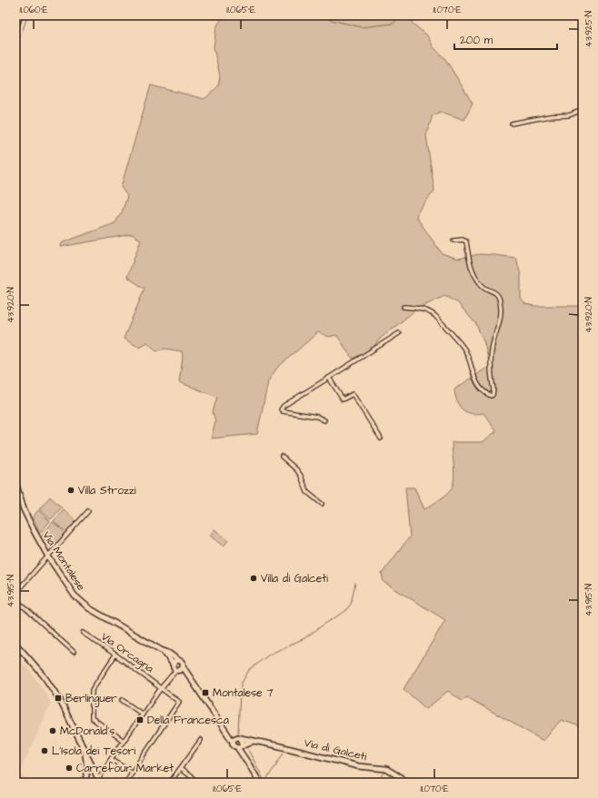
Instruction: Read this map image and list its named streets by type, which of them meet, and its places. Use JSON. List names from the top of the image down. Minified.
{"streets":{"street":["Via Montalese","Via Orcagna","Via di Galceti"]},"crossings":[["Via Montalese","Via di Galceti"]],"places":{"other":["Villa Strozzi","Villa di Galceti","McDonald's","L'Isola dei Tesori","Carrefour Market"],"transit":["Montalese 7","Berlinguer","Della Francesca"]},"scale_bar":"200 m","coordinates":["11.060°E","11.065°E","11.070°E","43.925°N","43.920°N","43.915°N"]}
